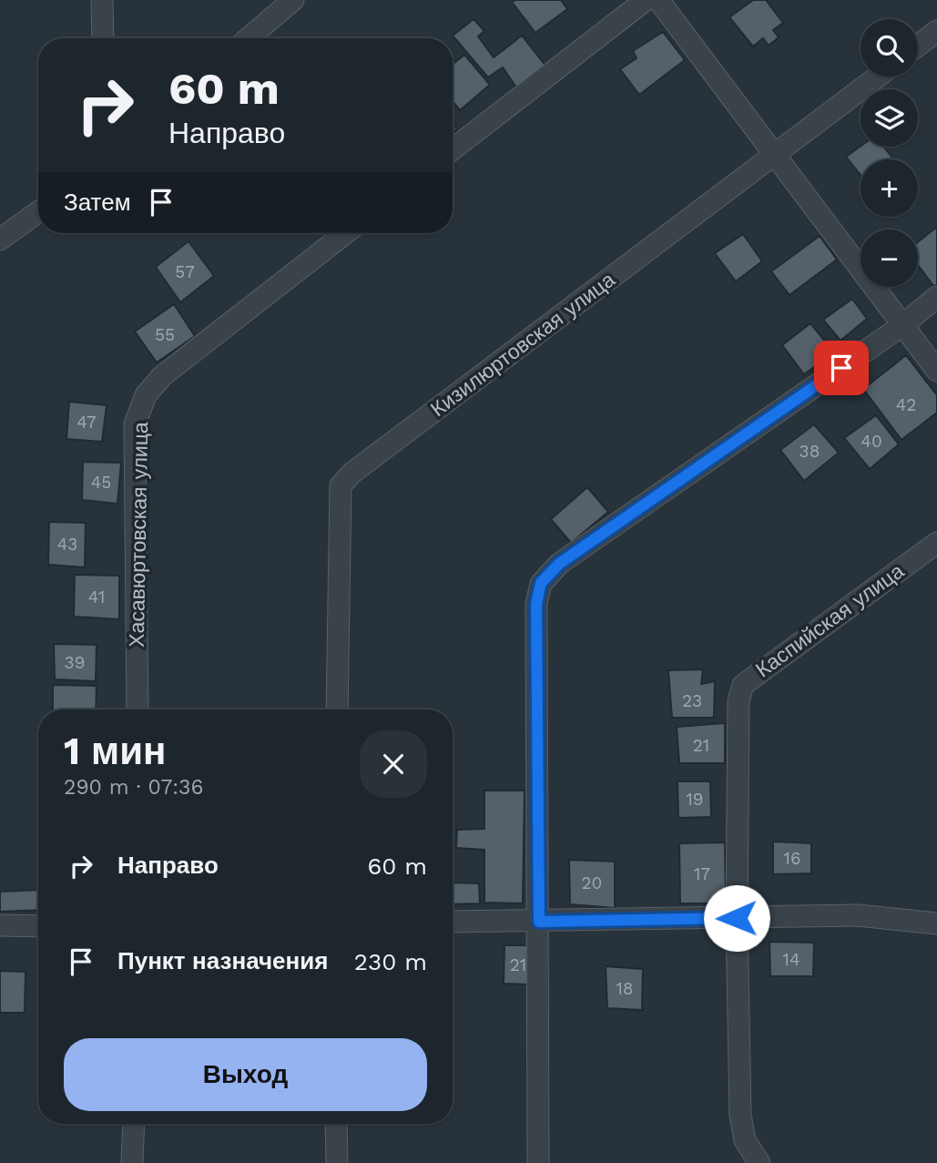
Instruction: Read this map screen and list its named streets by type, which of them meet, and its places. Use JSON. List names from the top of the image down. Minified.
{"streets":{"street":["Кизилюртовская улица","Хасавюртовская улица","Каспийская улица"]},"house_numbers":["57","55","42","47","40","38","45","43","41","39","23","21","19","16","17","20","14","21","18"],"page":{"map_buttons":["+","−"],"turn":["60 m","Направо"],"then":"Затем","heading":["1 мин","290 m · 07:36"],"list":[{"name":"Направо","value":"60 m"},{"name":"Пункт назначения","value":"230 m"}],"buttons":"Выход"}}
